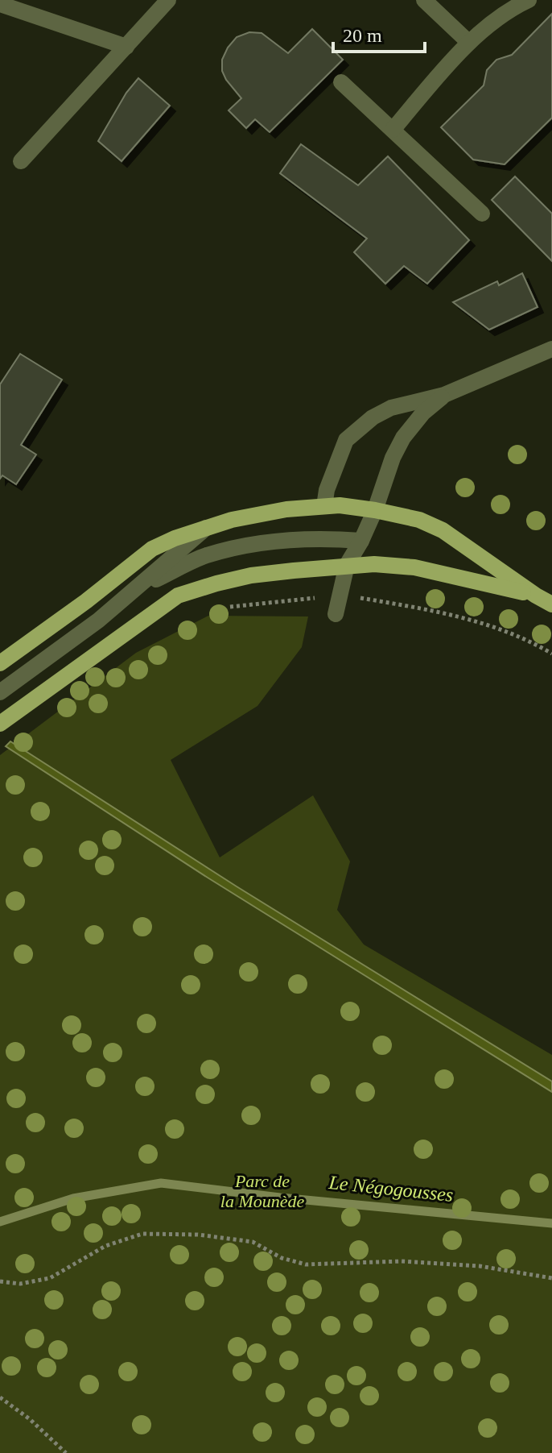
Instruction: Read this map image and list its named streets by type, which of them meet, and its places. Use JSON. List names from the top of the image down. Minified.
{"water":["Le Négogousses"],"parks":["Parc de la Mounède"],"scale_bar":"20 m"}
